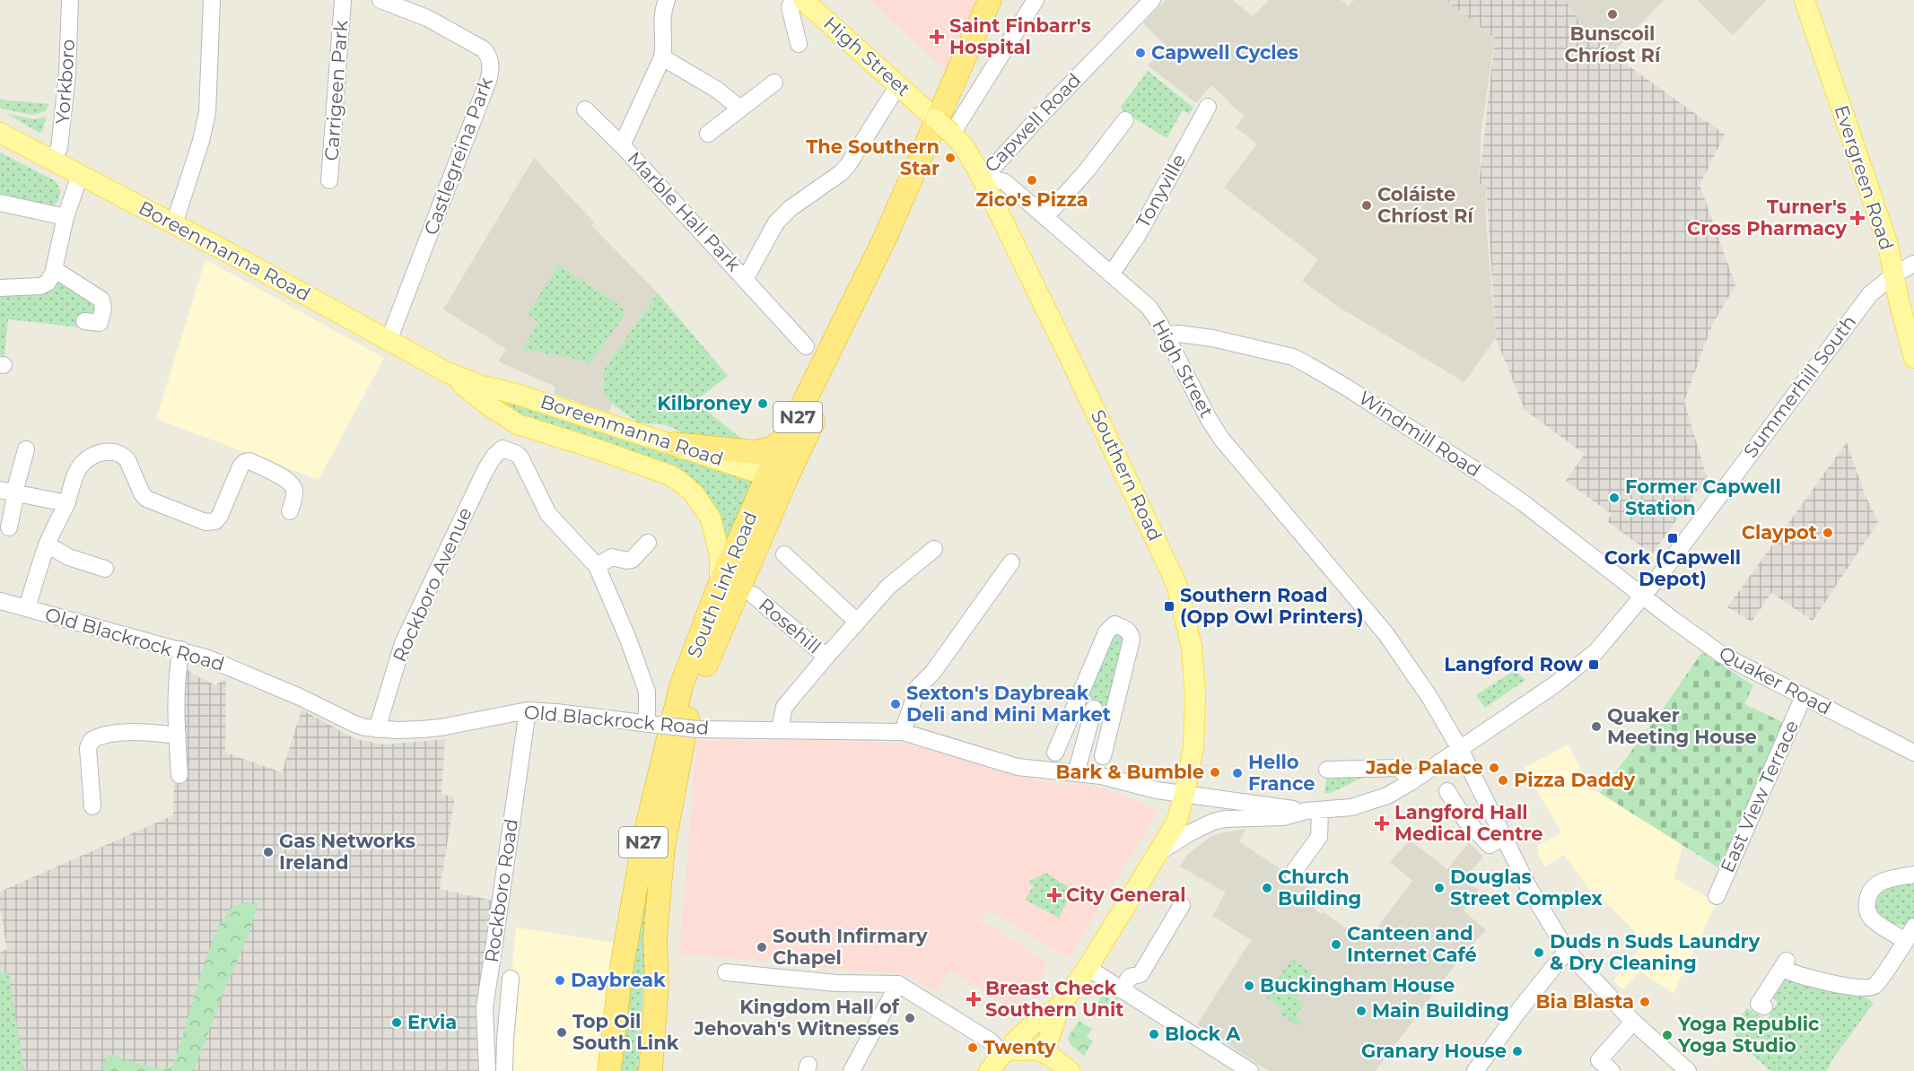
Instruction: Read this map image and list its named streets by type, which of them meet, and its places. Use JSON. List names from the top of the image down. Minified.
{"streets":{"highway":["N27","South Link Road"],"main road":["High Street","Evergreen Road","Boreenmanna Road","Southern Road"],"street":["Yorkboro","Carrigeen Park","Capwell Road","Castlegreina Park","Tonyville","Marble Hall Park","Summerhill South","Windmill Road","Rockboro Avenue","Rosehill","Old Blackrock Road","Quaker Road","East View Terrace","Rockboro Road"]},"crossings":[["High Street","Capwell Road"],["High Street","Tonyville"],["High Street","Marble Hall Park"],["High Street","Summerhill South"],["High Street","Windmill Road"],["High Street","Southern Road"],["High Street","South Link Road"],["Yorkboro","Boreenmanna Road"],["Capwell Road","Southern Road"],["Castlegreina Park","Boreenmanna Road"],["Evergreen Road","Summerhill South"],["Boreenmanna Road","N27"],["Boreenmanna Road","South Link Road"],["Summerhill South","Windmill Road"],["Summerhill South","Quaker Road"],["N27","South Link Road"],["Windmill Road","Quaker Road"],["Southern Road","Old Blackrock Road"],["Rockboro Avenue","Old Blackrock Road"],["Old Blackrock Road","Rockboro Road"],["Quaker Road","East View Terrace"]],"places":{"other":["Bunscoil Chríost Rí","Capwell Cycles","The Southern Star","Zico's Pizza","Coláiste Chríost Rí","Kilbroney","Former Capwell Station","Claypot","Sexton's Daybreak Deli and Mini Market","Quaker Meeting House","Jade Palace","Bark & Bumble","Hello France","Pizza Daddy","Gas Networks Ireland","Church Building","Douglas Street Complex","Canteen and Internet Café","South Infirmary Chapel","Duds n Suds Laundry & Dry Cleaning","Daybreak","Buckingham House","Bia Blasta","Main Building","Kingdom Hall of Jehovah's Witnesses","Ervia","Top Oil South Link","Block A","Yoga Republic Yoga Studio","Twenty","Granary House"],"health":["Saint Finbarr's Hospital","Turner's Cross Pharmacy","Langford Hall Medical Centre","City General","Breast Check Southern Unit"],"transit":["Cork (Capwell Depot)","Southern Road (Opp Owl Printers)","Langford Row"]}}
